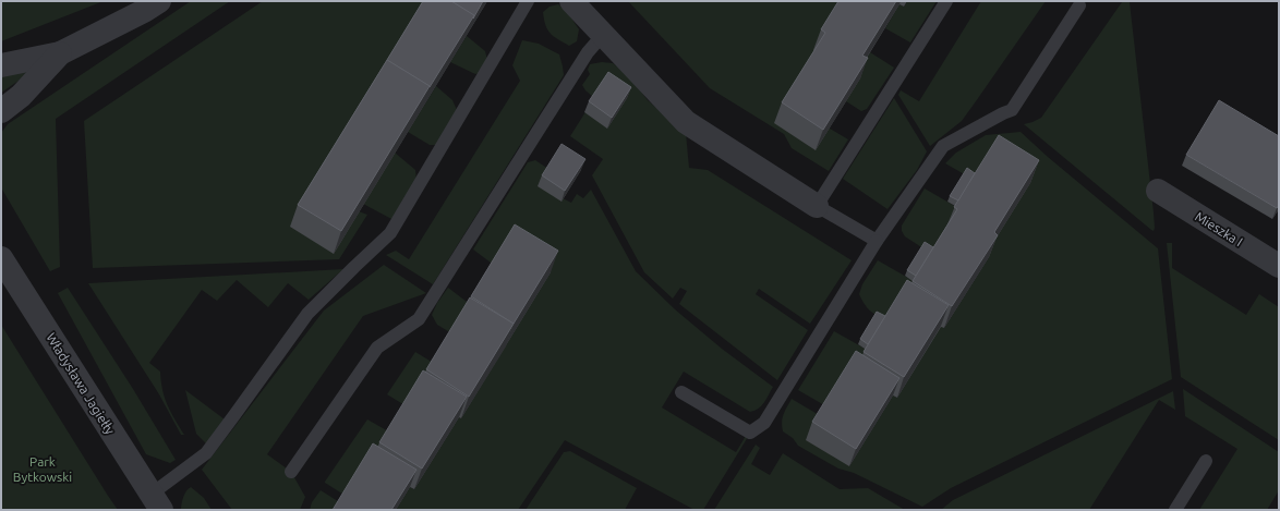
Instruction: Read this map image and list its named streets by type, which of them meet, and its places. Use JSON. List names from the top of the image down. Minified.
{"streets":{"street":["Mieszka I","Władysława Jagiełły"]},"parks":["Park Bytkowski"]}
